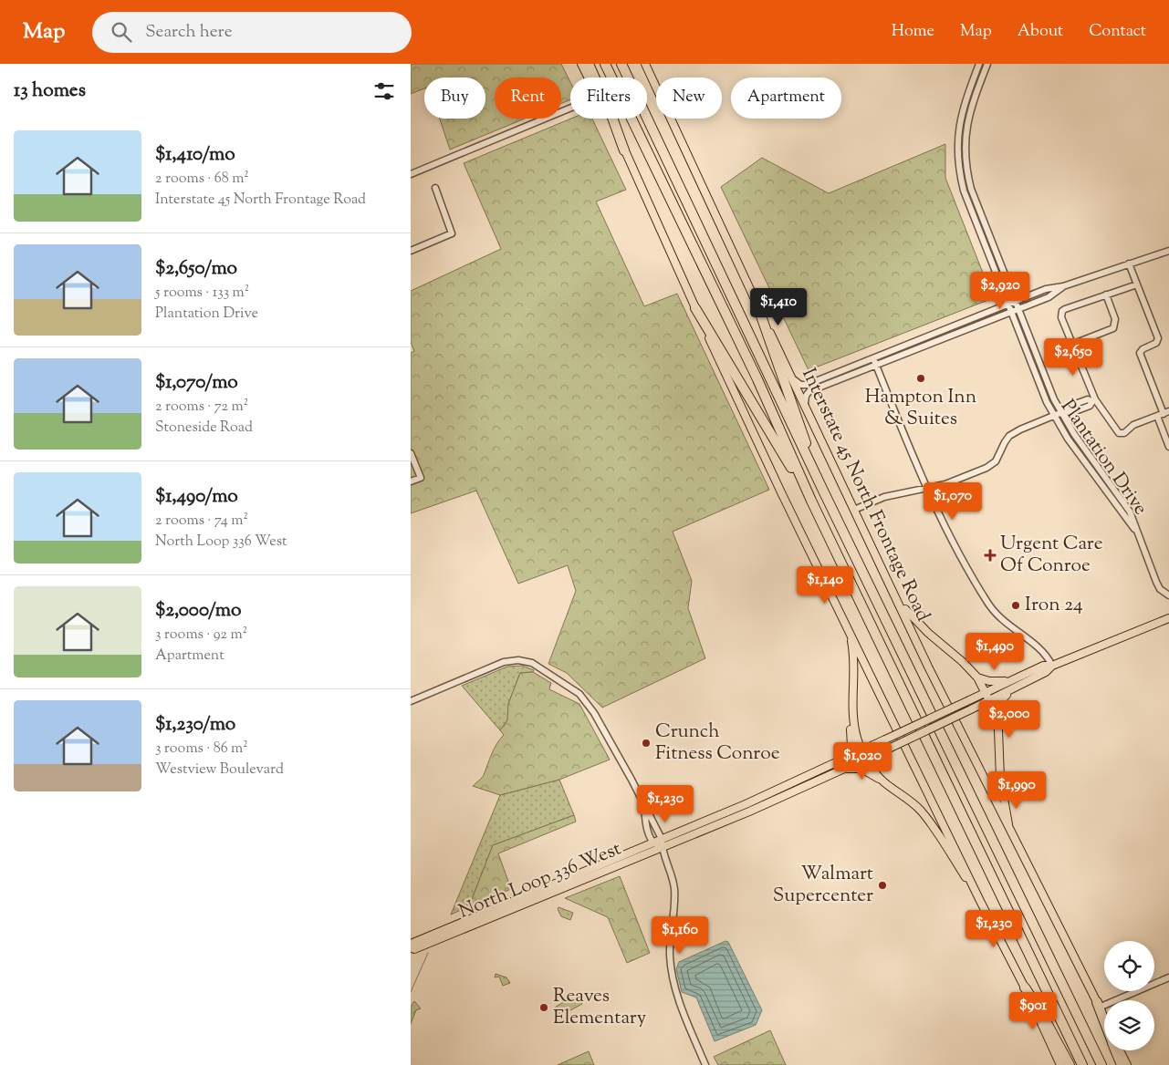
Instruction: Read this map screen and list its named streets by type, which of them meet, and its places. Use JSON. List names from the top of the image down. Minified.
{"streets":{"main road":["Interstate 45 North Frontage Road","North Loop 336 West"],"street":["Plantation Drive"]},"places":{"other":["Hampton Inn & Suites","Iron 24","Crunch Fitness Conroe","Walmart Supercenter","Reaves Elementary"],"health":["Urgent Care Of Conroe"]},"page":{"header":"Map","search":"Search here","nav":["Home","Map","About","Contact"],"heading":"13 homes","chip":["Buy","Rent","Filters","New","Apartment"],"list":[{"name":"$1,410/mo","note":"2 rooms · 68 m² · Interstate 45 North Frontage Road"},{"name":"$2,650/mo","note":"5 rooms · 133 m² · Plantation Drive"},{"name":"$1,070/mo","note":"2 rooms · 72 m² · Stoneside Road"},{"name":"$1,490/mo","note":"2 rooms · 74 m² · North Loop 336 West"},{"name":"$2,000/mo","note":"3 rooms · 92 m² · Apartment"},{"name":"$1,230/mo","note":"3 rooms · 86 m² · Westview Boulevard"}],"price":["$2,920","$1,410","$2,650","$1,070","$1,140","$1,490","$2,000","$1,020","$1,990","$1,230","$1,230","$1,160","$901"]}}
